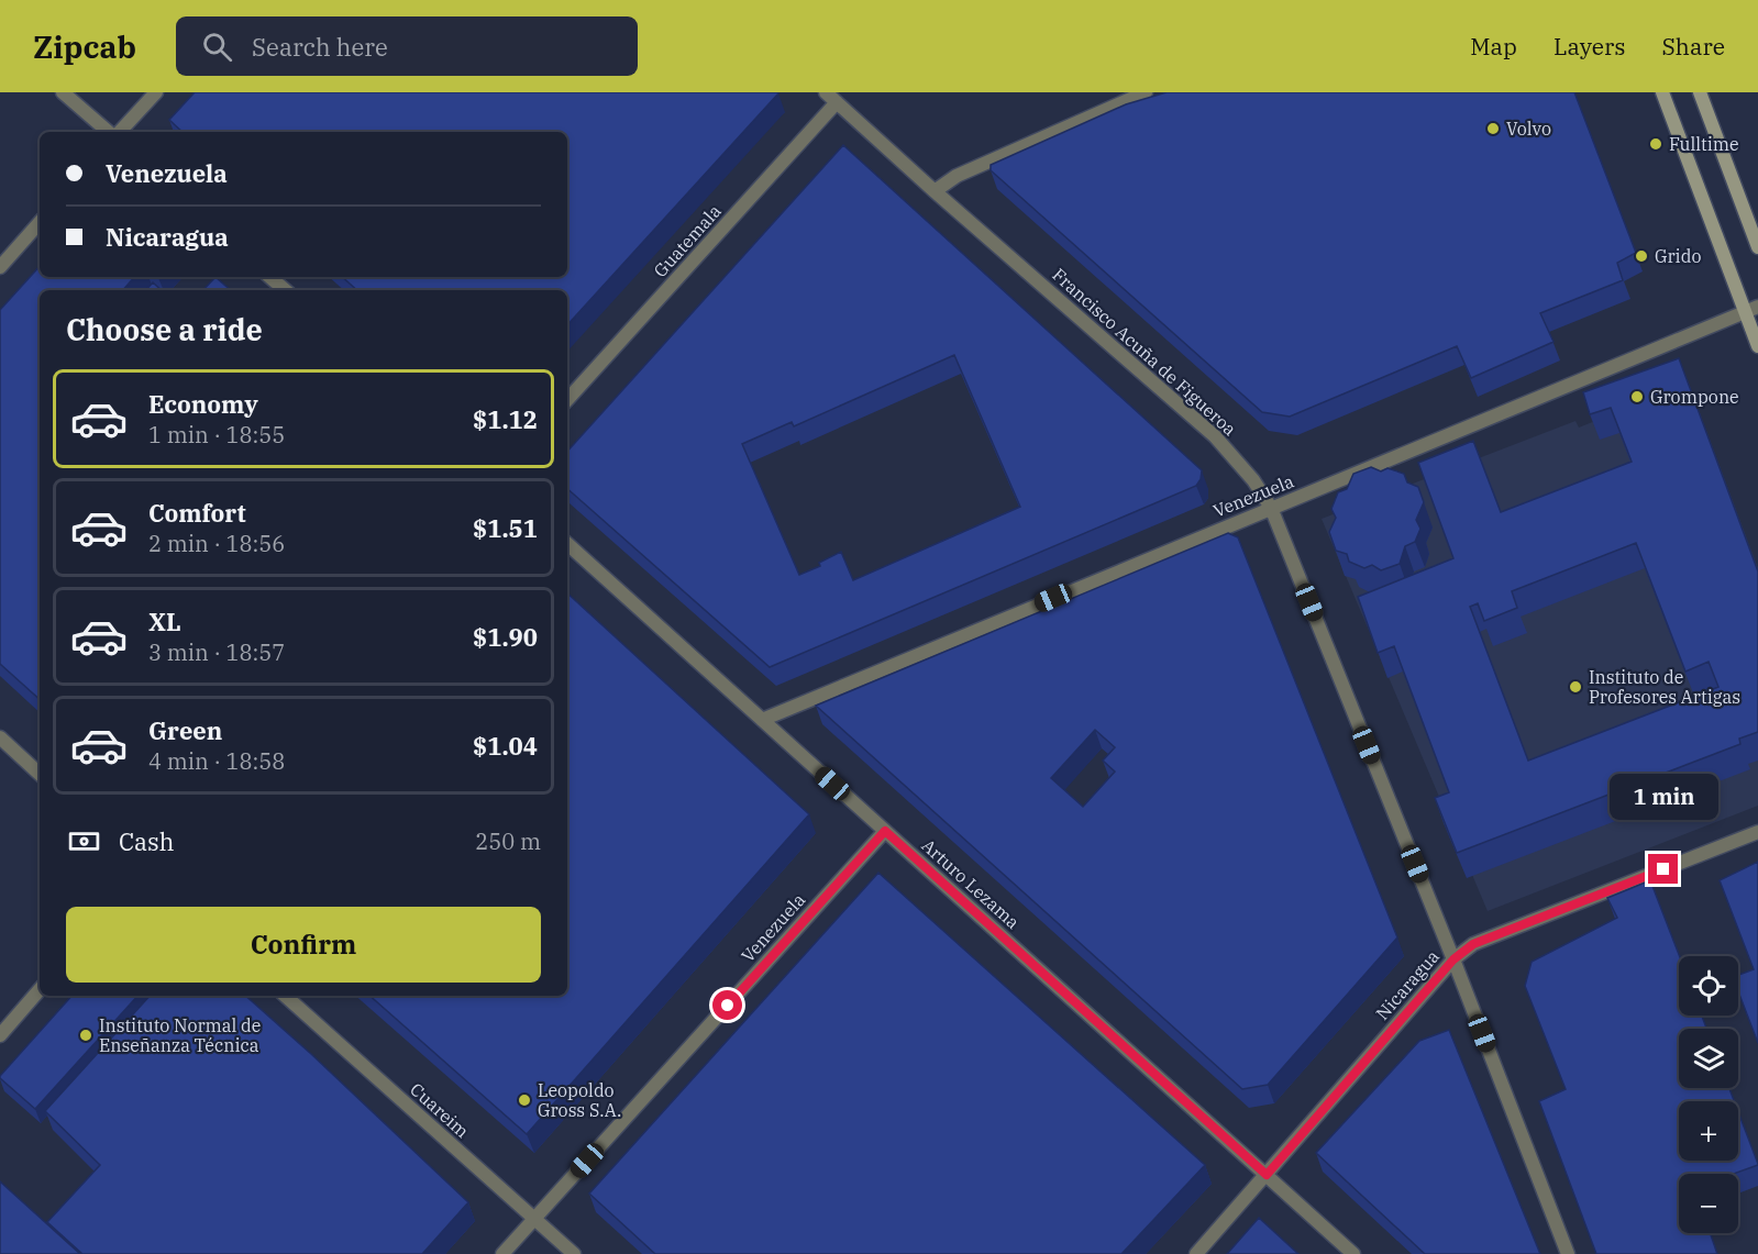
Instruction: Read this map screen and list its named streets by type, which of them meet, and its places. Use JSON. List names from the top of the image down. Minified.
{"streets":{"street":["Guatemala","Francisco Acuña de Figueroa","Venezuela","Arturo Lezama","Nicaragua","Cuareim"]},"crossings":[["Guatemala","Francisco Acuña de Figueroa"],["Francisco Acuña de Figueroa","Venezuela"],["Francisco Acuña de Figueroa","Nicaragua"],["Venezuela","Arturo Lezama"],["Venezuela","Cuareim"],["Arturo Lezama","Nicaragua"]],"places":["Volvo","Fulltime","Grido","Grompone","Instituto de Profesores Artigas","Instituto Normal de Enseñanza Técnica","Leopoldo Gross S.A."],"page":{"header":"Zipcab","search":"Search here","nav":["Map","Layers","Share"],"banner":["Venezuela","Nicaragua"],"heading":"Choose a ride","list":[{"name":"Economy","note":"1 min · 18:55","value":"$1.12"},{"name":"Comfort","note":"2 min · 18:56","value":"$1.51"},{"name":"XL","note":"3 min · 18:57","value":"$1.90"},{"name":"Green","note":"4 min · 18:58","value":"$1.04"}],"bubble":"1 min","pay":["Cash","250 m"],"buttons":"Confirm","map_buttons":["+","−"]}}
